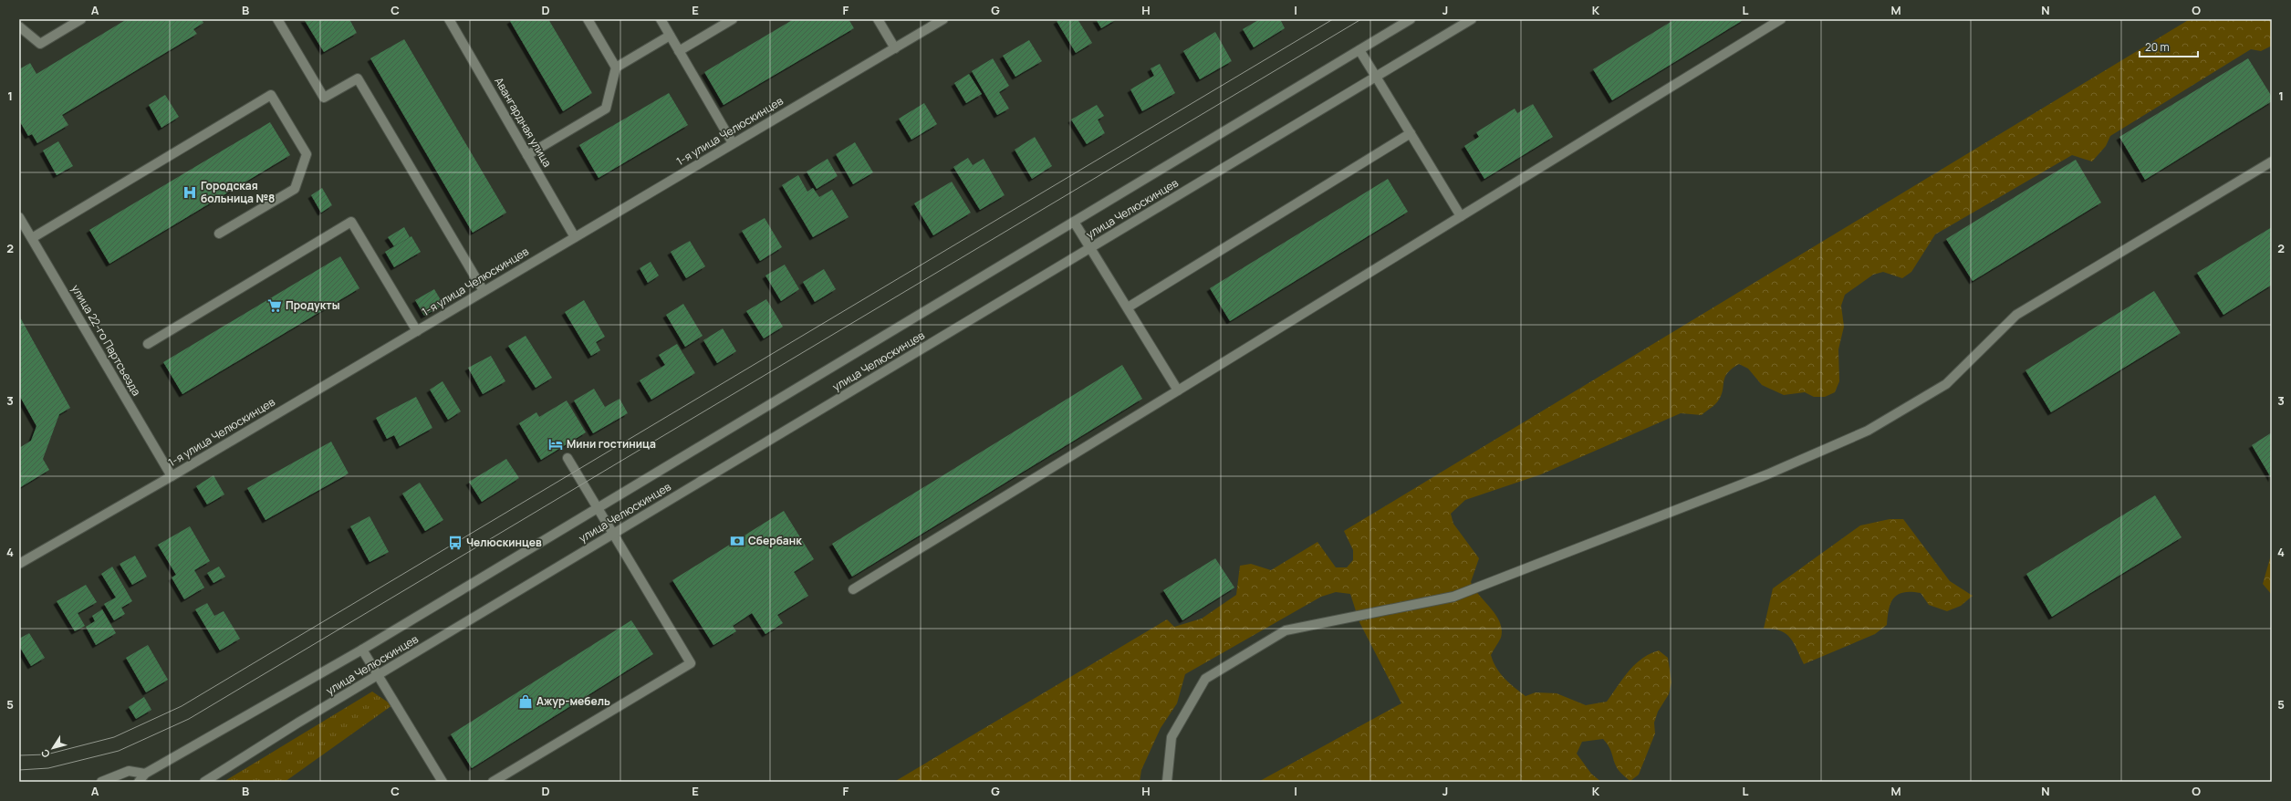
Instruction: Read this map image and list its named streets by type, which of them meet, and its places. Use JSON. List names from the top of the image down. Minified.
{"streets":{"main road":["Авангардная улица","1-я улица Челюскинцев","улица Челюскинцев","улица 22-го Партсъезда"]},"crossings":[["Авангардная улица","1-я улица Челюскинцев"],["1-я улица Челюскинцев","улица 22-го Партсъезда"]],"places":{"hospital":["Городская больница №8"],"supermarket":["Продукты"],"hotel":["Мини гостиница"],"bank":["Сбербанк"],"bus stop":["Челюскинцев"],"shop":["Ажур-мебель"]},"scale_bar":"20 m","north":"bottom left","grid":{"columns":["A","B","C","D","E","F","G","H","I","J","K","L","M","N","O"],"rows":["1","2","3","4","5"]}}
